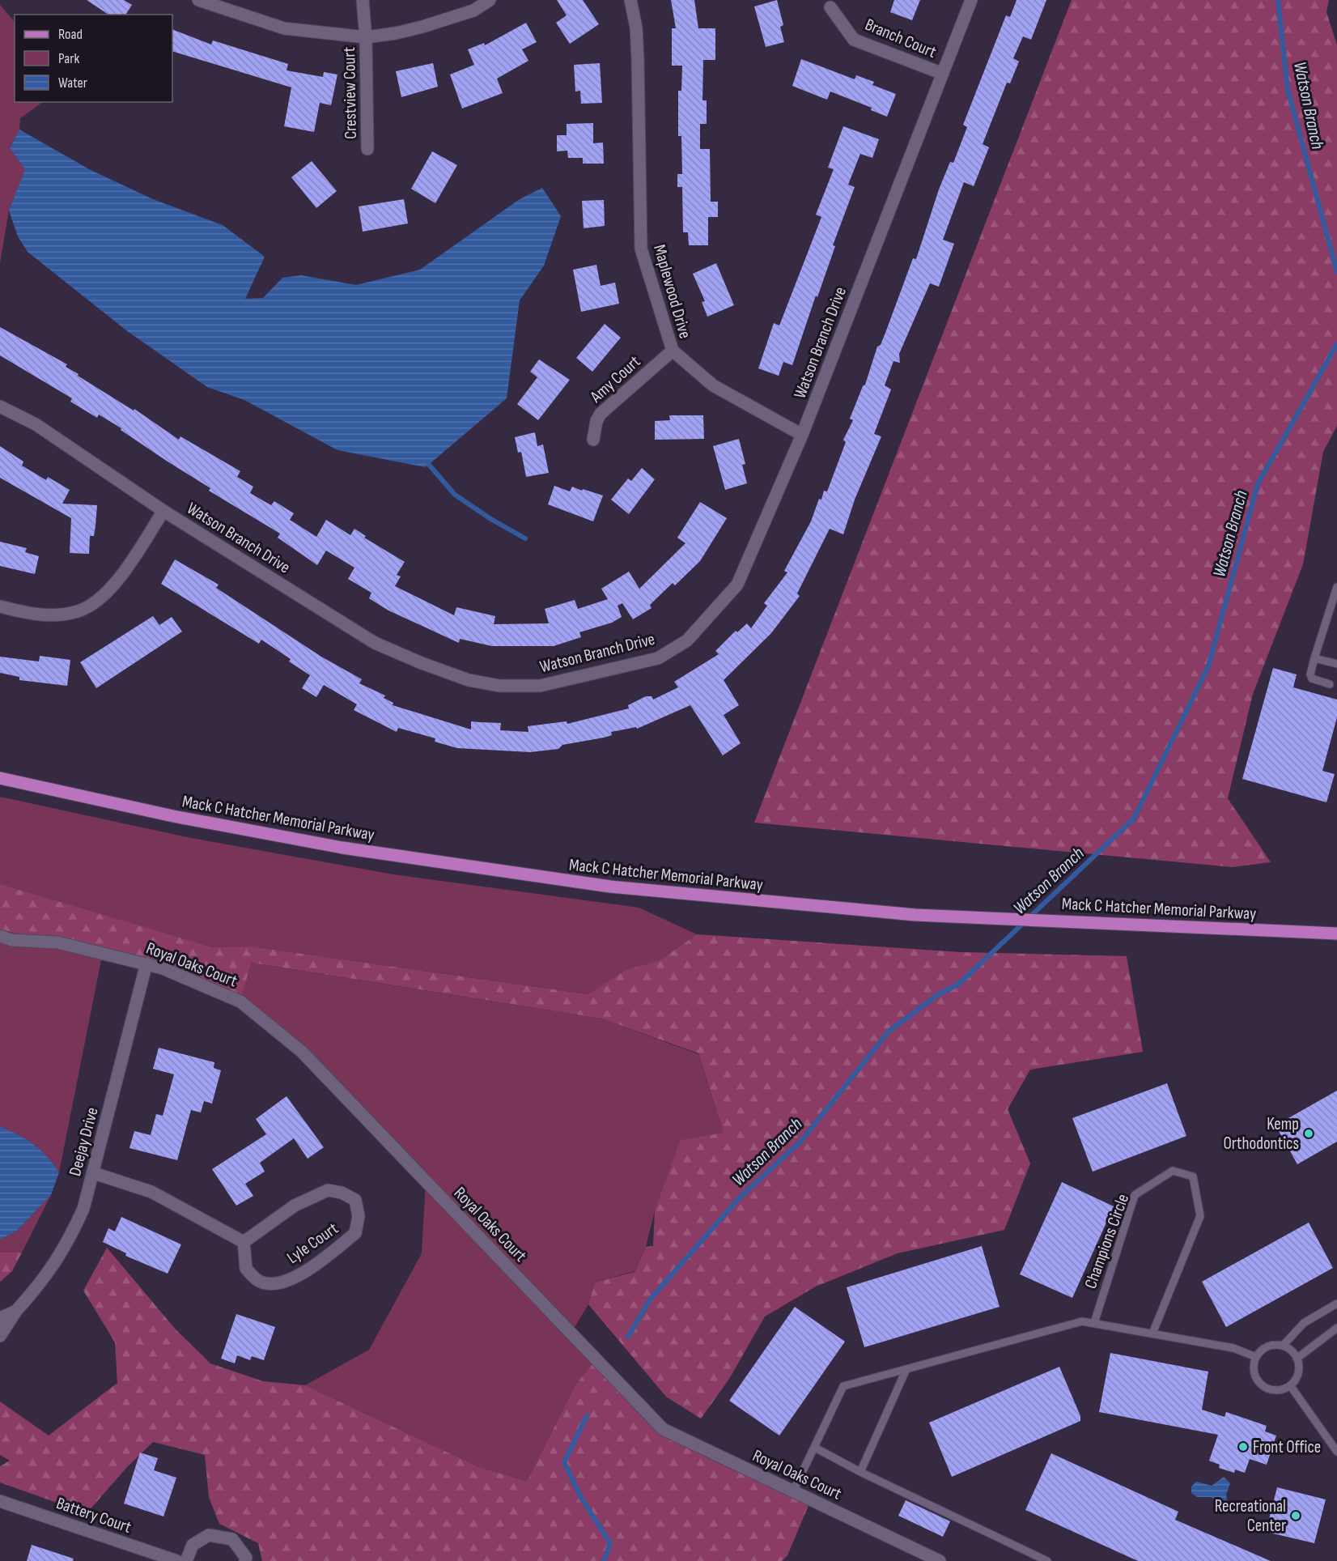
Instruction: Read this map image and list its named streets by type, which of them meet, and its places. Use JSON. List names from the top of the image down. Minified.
{"streets":{"main road":["Mack C Hatcher Memorial Parkway"],"street":["Branch Court","Crestview Court","Maplewood Drive","Watson Branch Drive","Amy Court","Royal Oaks Court","Deejay Drive","Lyle Court","Battery Court"],"lane":["Champions Circle"]},"crossings":[["Branch Court","Watson Branch Drive"],["Maplewood Drive","Watson Branch Drive"],["Maplewood Drive","Amy Court"],["Royal Oaks Court","Deejay Drive"]],"water":["Watson Branch"],"places":["Kemp Orthodontics","Front Office","Recreational Center"],"legend":["Road","Park","Water"]}
